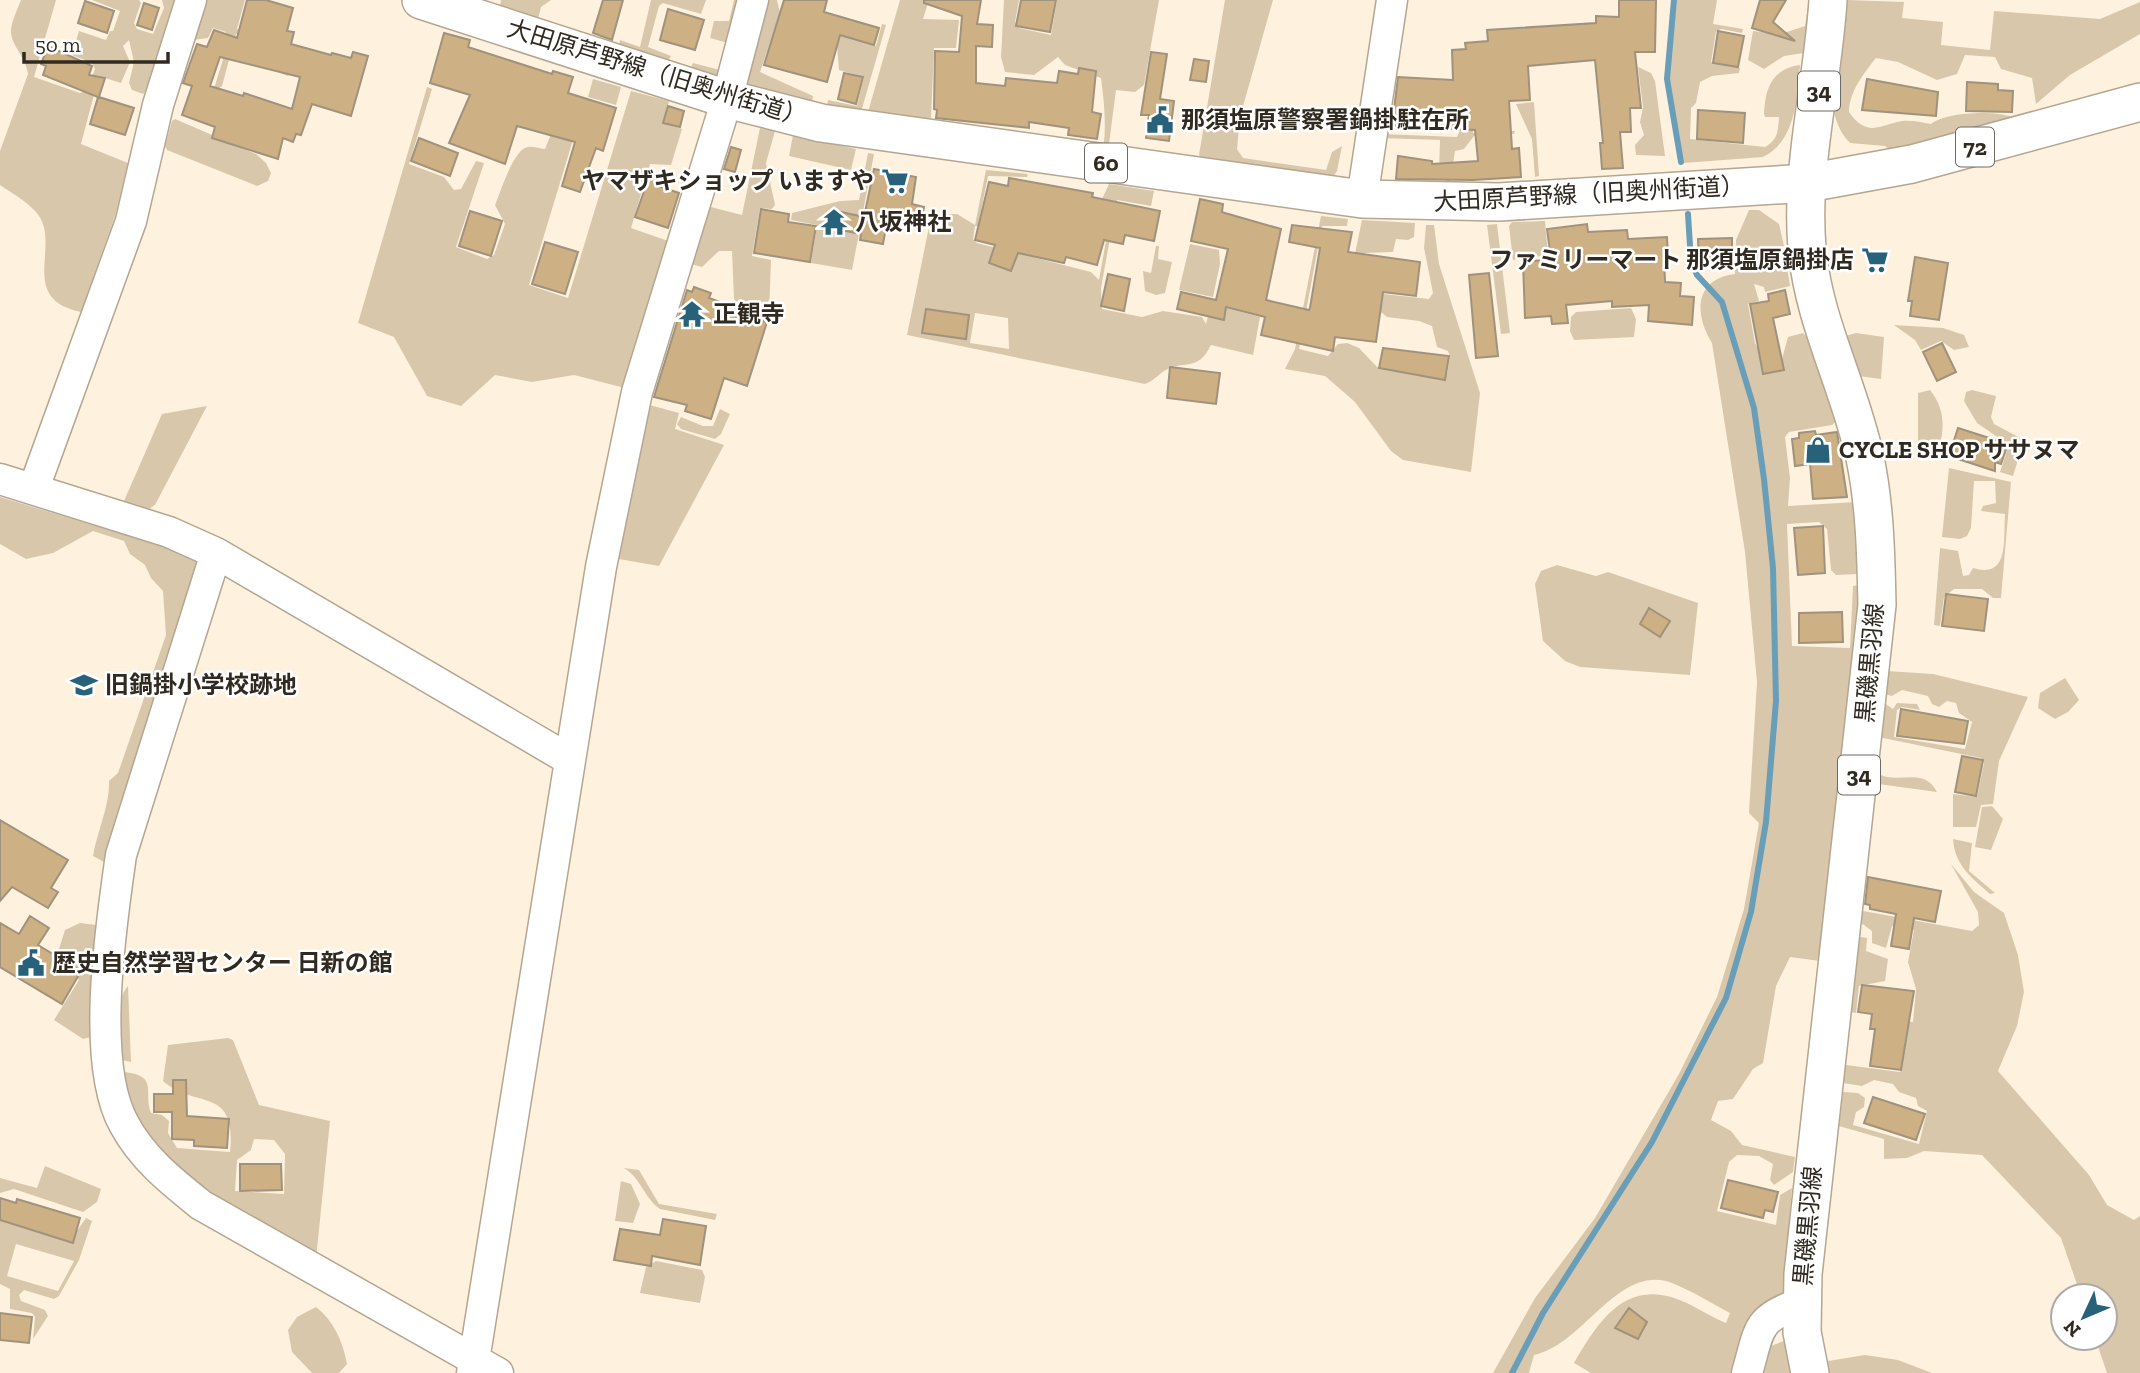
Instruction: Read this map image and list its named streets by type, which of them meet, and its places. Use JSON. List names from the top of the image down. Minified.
{"streets":{"main road":["大田原芦野線（旧奥州街道）","34","72","60","黒磯黒羽線"]},"crossings":[["大田原芦野線（旧奥州街道）","黒磯黒羽線"]],"places":{"public building":["那須塩原警察署鍋掛駐在所","歴史自然学習センター 日新の館"],"supermarket":["ヤマザキショップ いますや","ファミリーマート 那須塩原鍋掛店"],"temple":["八坂神社","正観寺"],"shop":["CYCLE SHOP ササヌマ"],"school or university":["旧鍋掛小学校跡地"]},"scale_bar":"50 m","north":"bottom left"}
